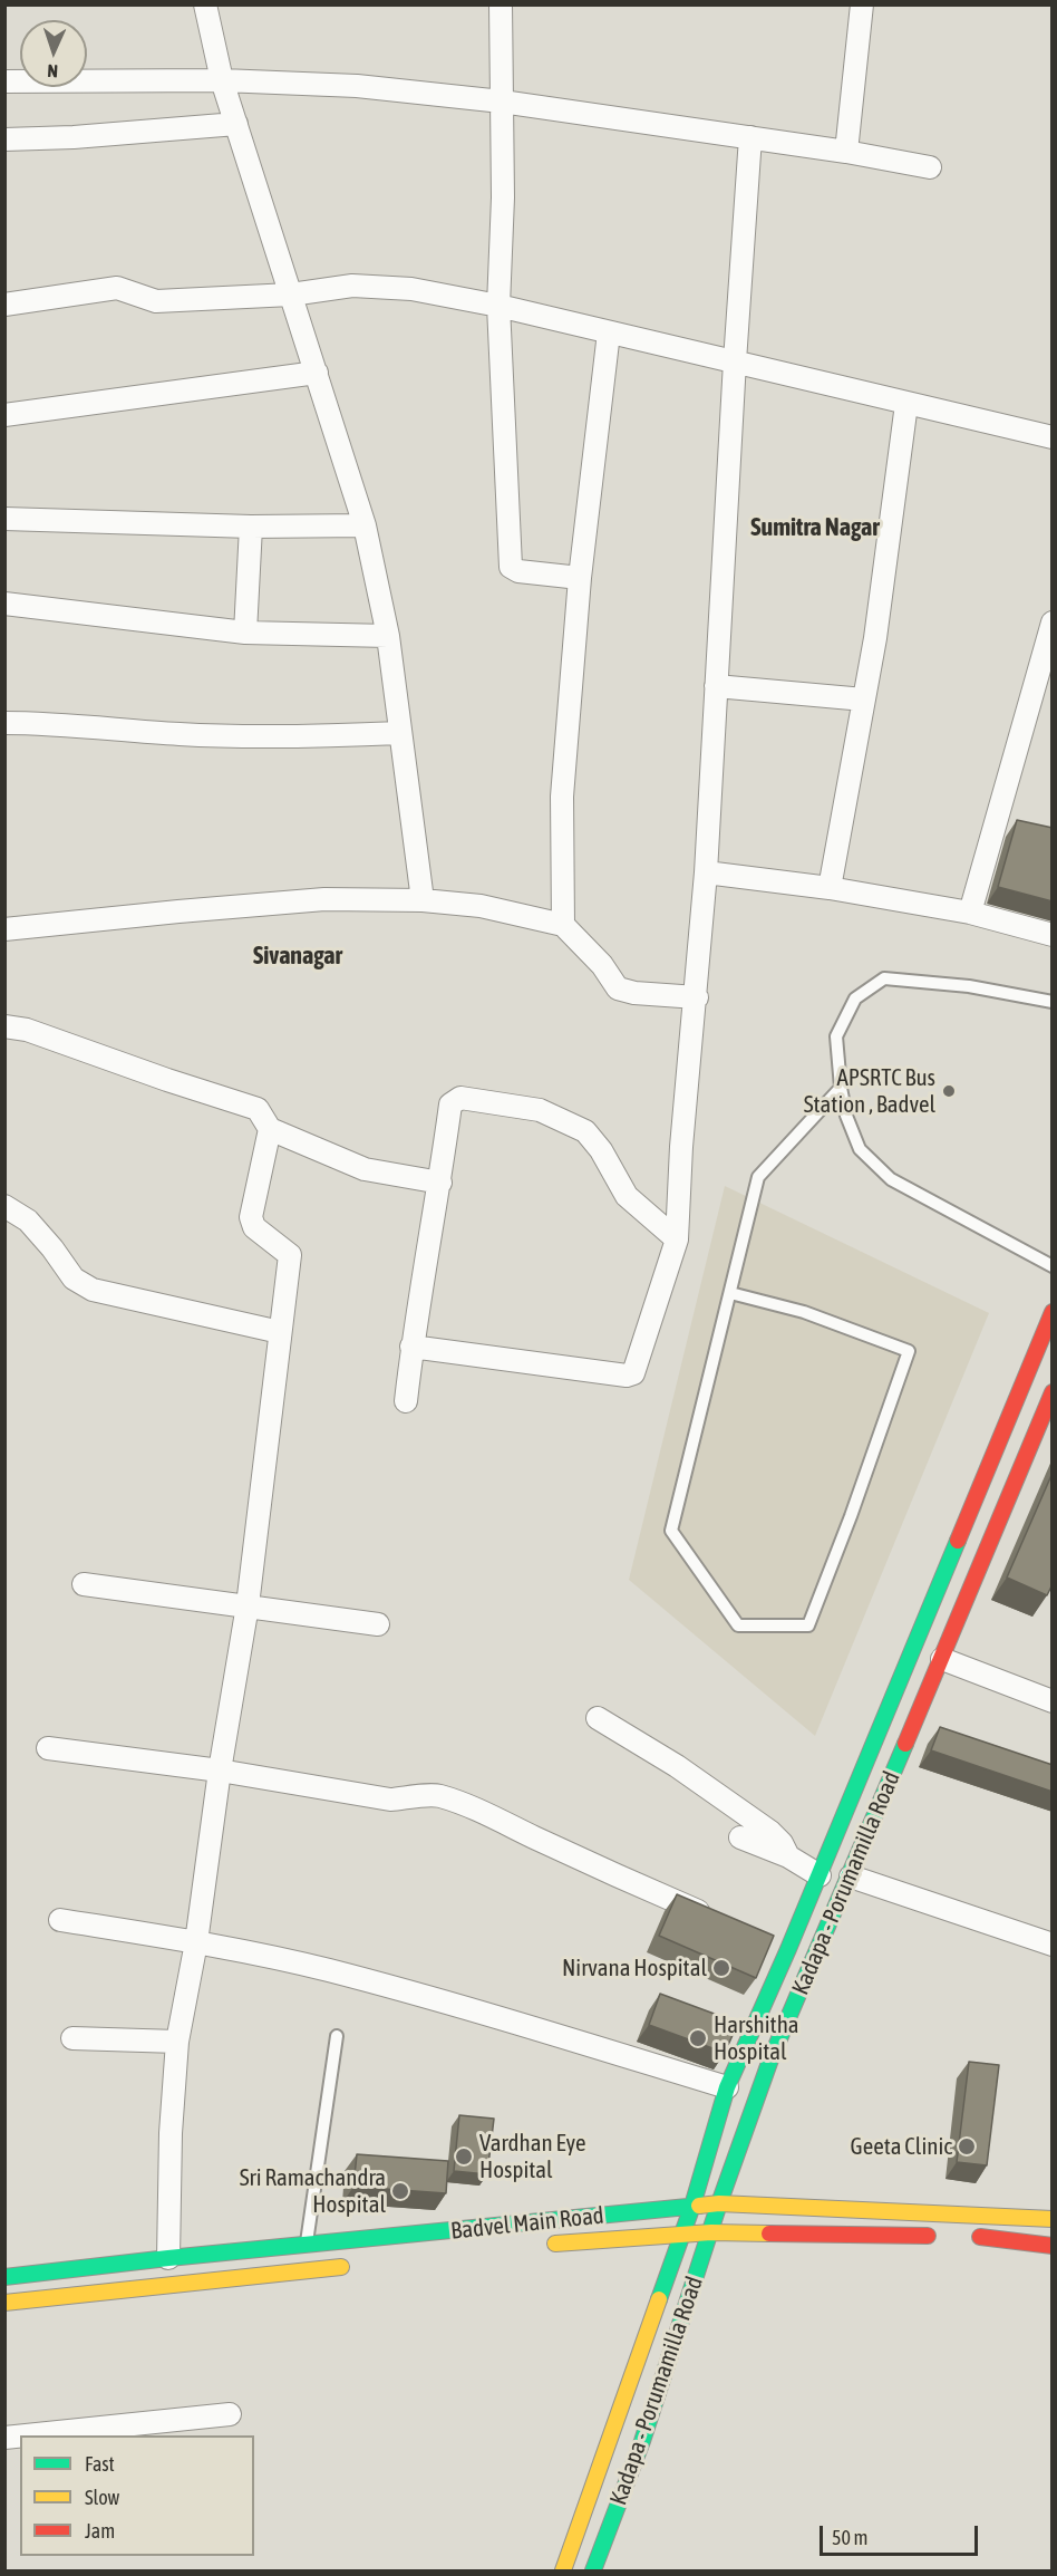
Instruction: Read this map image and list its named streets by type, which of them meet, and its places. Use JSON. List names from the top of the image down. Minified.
{"streets":{"main road":["Kadapa - Porumamilla Road","Badvel Main Road"]},"crossings":[["Kadapa - Porumamilla Road","Badvel Main Road"]],"districts":["Sumitra Nagar","Sivanagar"],"places":["APSRTC Bus Station , Badvel","Nirvana Hospital","Harshitha Hospital","Geeta Clinic","Vardhan Eye Hospital","Sri Ramachandra Hospital"],"legend":["Fast","Slow","Jam"],"scale_bar":"50 m","north":"bottom"}
